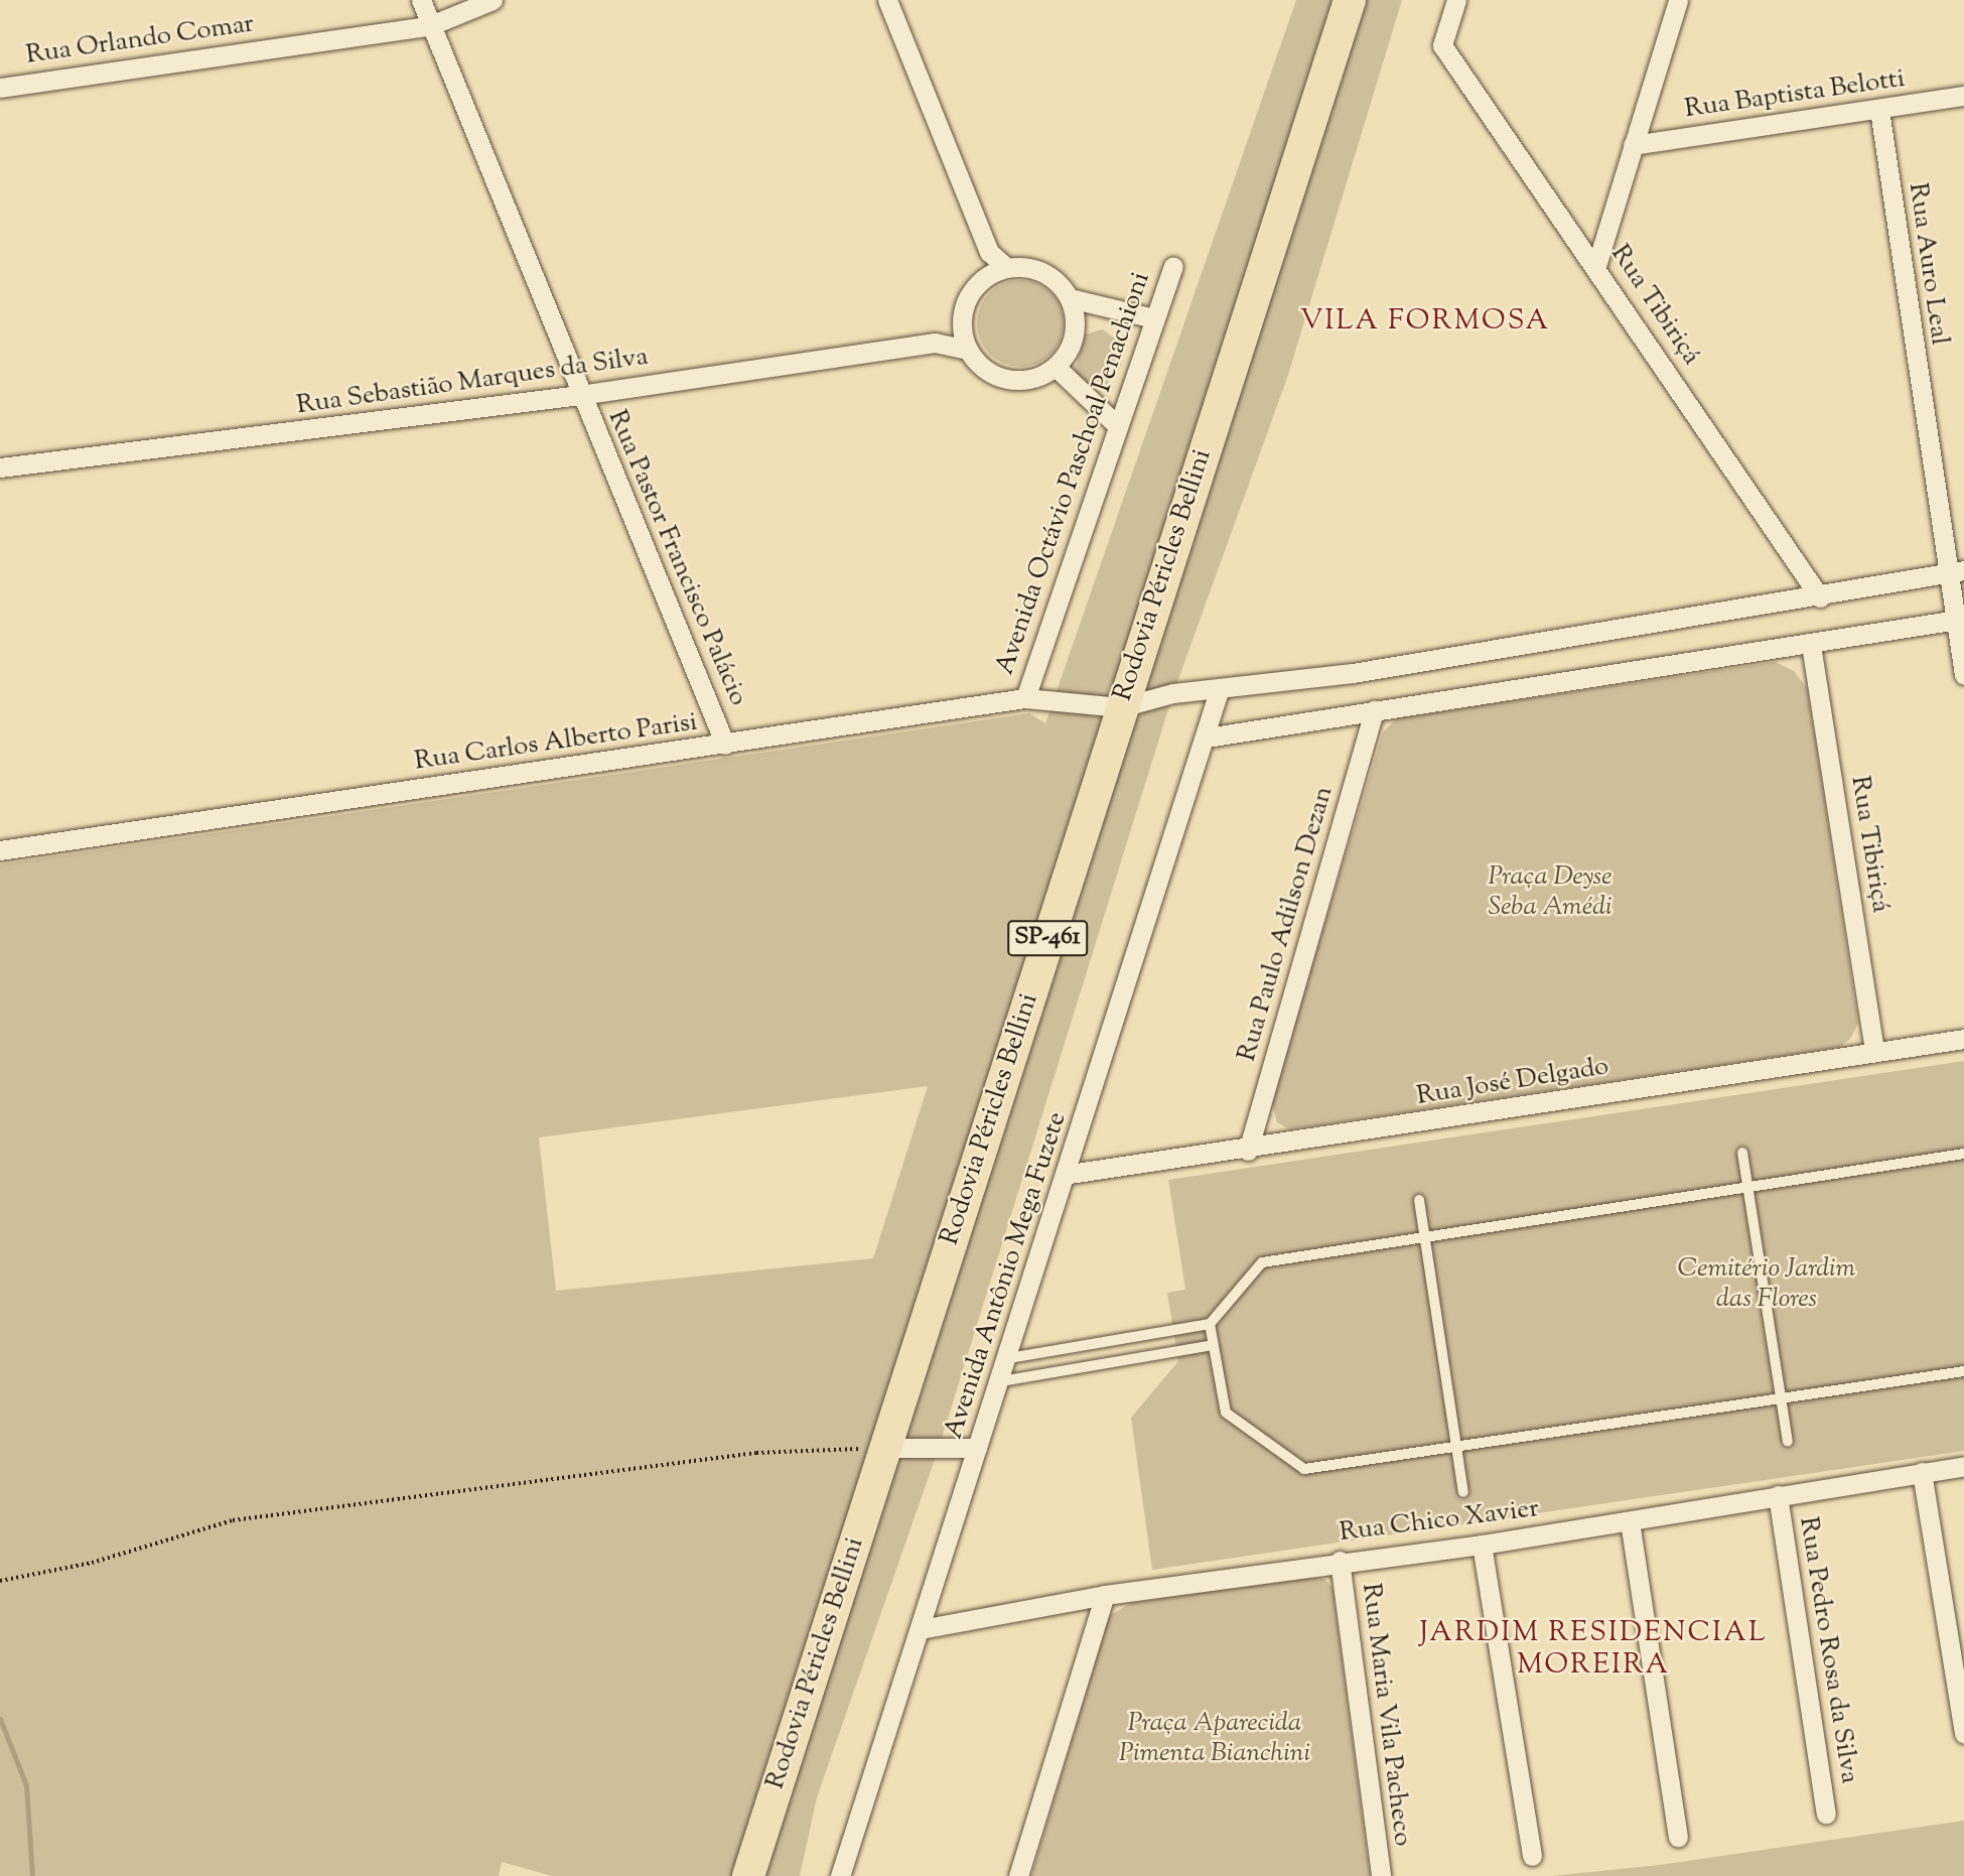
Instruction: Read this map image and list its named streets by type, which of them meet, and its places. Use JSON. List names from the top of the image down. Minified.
{"streets":{"main road":["Rodovia Péricles Bellini","SP-461"],"street":["Rua Orlando Comar","Rua Baptista Belotti","Rua Auro Leal","Rua Tibiriçá","Rua Sebastião Marques da Silva","Avenida Octávio Paschoal Penachioni","Rua Pastor Francisco Palácio","Rua Carlos Alberto Parisi","Rua Paulo Adilson Dezan","Rua José Delgado","Avenida Antônio Mega Fuzete","Rua Chico Xavier","Rua Pedro Rosa da Silva","Rua Maria Vila Pacheco"]},"crossings":[["Rua Orlando Comar","Rua Pastor Francisco Palácio"],["Rua Baptista Belotti","Rua Auro Leal"],["Rua Tibiriçá","Rua José Delgado"],["Rua Sebastião Marques da Silva","Rua Pastor Francisco Palácio"],["Avenida Octávio Paschoal Penachioni","Rua Carlos Alberto Parisi"],["Rua Pastor Francisco Palácio","Rua Carlos Alberto Parisi"],["Rodovia Péricles Bellini","Rua Carlos Alberto Parisi"],["Rua Paulo Adilson Dezan","Rua José Delgado"],["Rua José Delgado","Avenida Antônio Mega Fuzete"],["Avenida Antônio Mega Fuzete","Rua Chico Xavier"],["Rua Chico Xavier","Rua Pedro Rosa da Silva"],["Rua Chico Xavier","Rua Maria Vila Pacheco"]],"districts":["VILA FORMOSA","JARDIM RESIDENCIAL MOREIRA"],"parks":["Praça Deyse Seba Amédi","Cemitério Jardim das Flores","Praça Aparecida Pimenta Bianchini"]}
